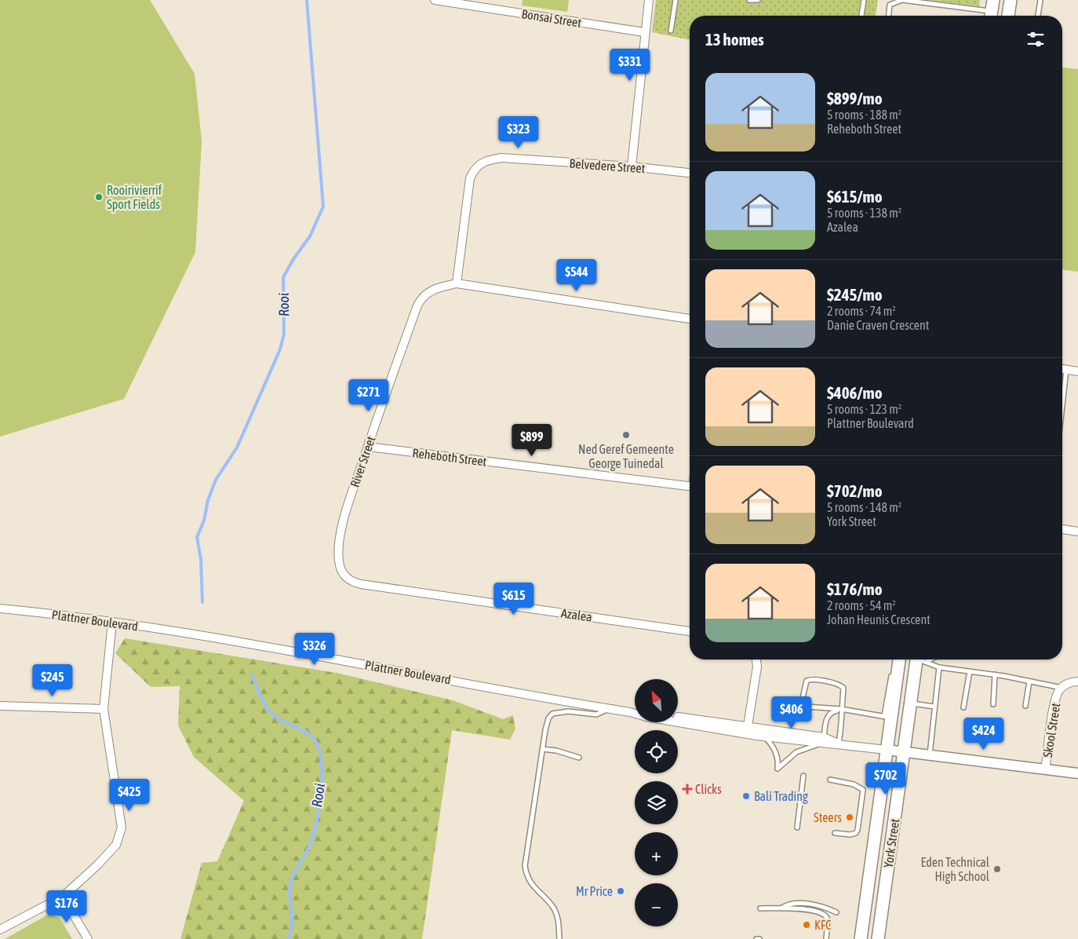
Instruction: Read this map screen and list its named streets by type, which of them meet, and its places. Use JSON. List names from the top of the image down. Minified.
{"streets":{"main road":["York Street"],"street":["Bonsai Street","Belvedere Street","Reheboth Street","River Street","Azalea","Plattner Boulevard","Skool Street"]},"crossings":[["Belvedere Street","River Street"],["Reheboth Street","River Street"],["River Street","Azalea"],["Plattner Boulevard","York Street"]],"water":["Rooi"],"places":{"other":["Rooirivierrif Sport Fields","Ned Geref Gemeente George Tuinedal","Bali Trading","Steers","Eden Technical High School","Mr Price","KFC"],"health":["Clicks"]},"north":"top left","page":{"heading":"13 homes","price":["$331","$323","$544","$271","$899","$615","$326","$245","$406","$424","$702","$425","$176"],"list":[{"name":"$899/mo","note":"5 rooms · 188 m² · Reheboth Street"},{"name":"$615/mo","note":"5 rooms · 138 m² · Azalea"},{"name":"$245/mo","note":"2 rooms · 74 m² · Danie Craven Crescent"},{"name":"$406/mo","note":"5 rooms · 123 m² · Plattner Boulevard"},{"name":"$702/mo","note":"5 rooms · 148 m² · York Street"},{"name":"$176/mo","note":"2 rooms · 54 m² · Johan Heunis Crescent"}],"map_buttons":["+","−"]}}
